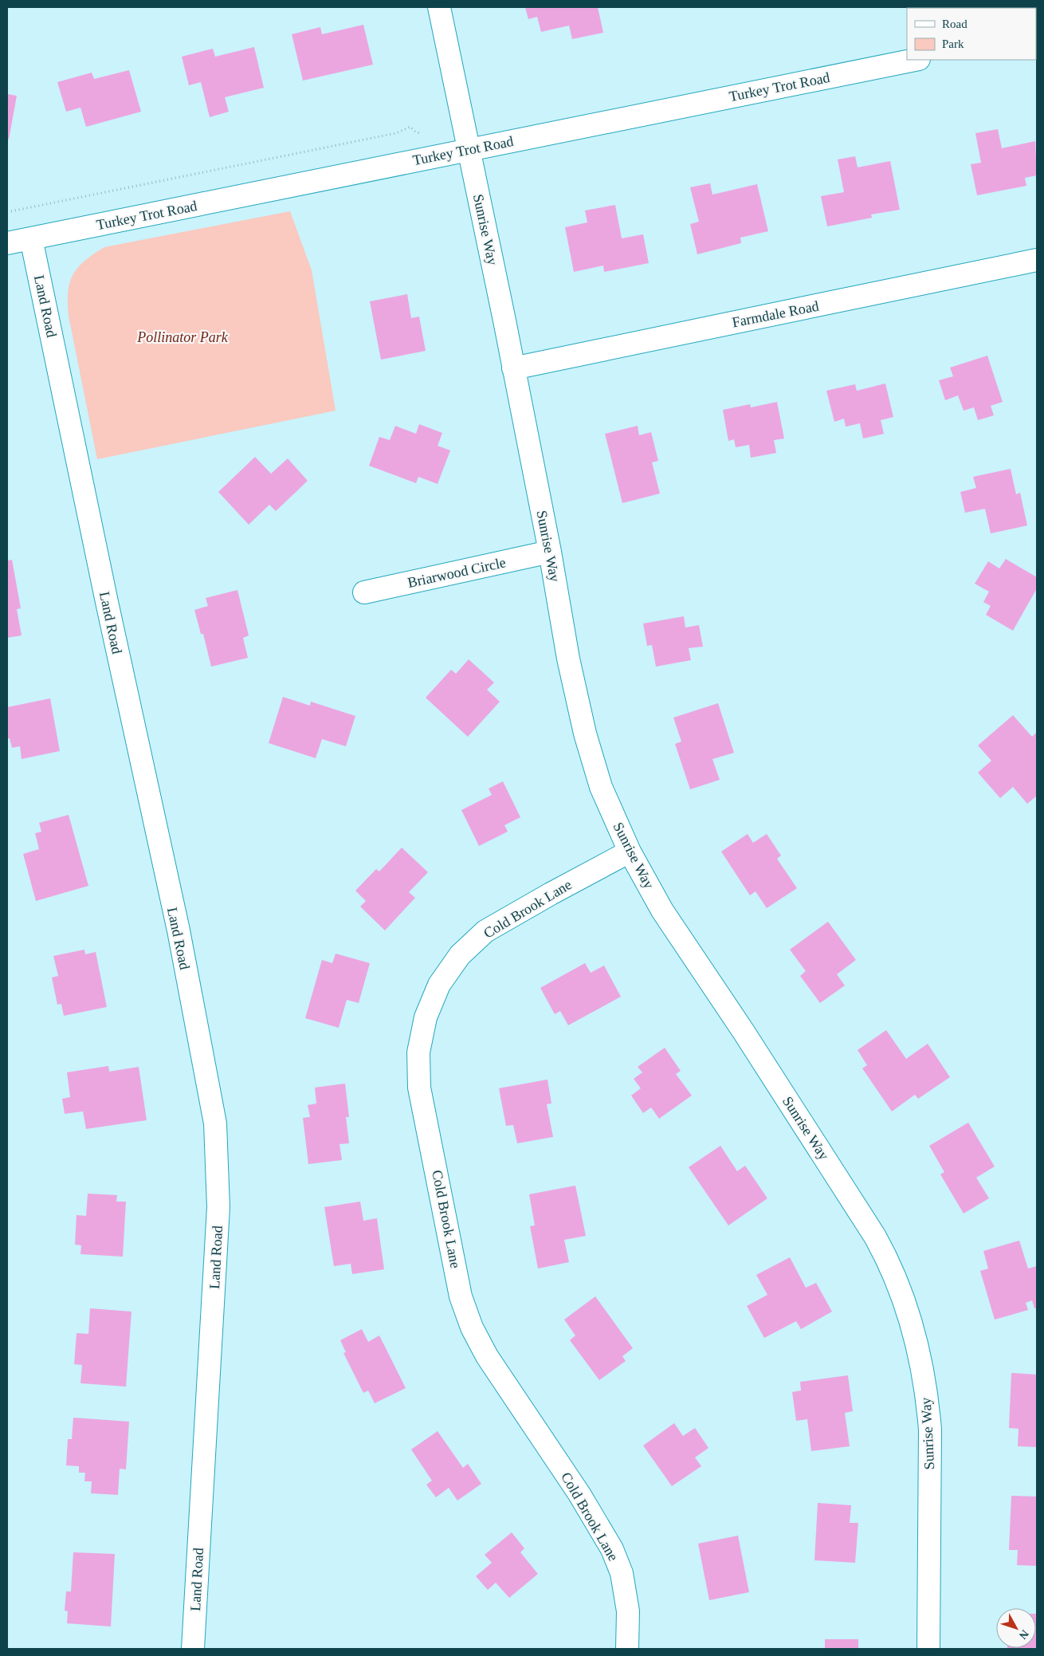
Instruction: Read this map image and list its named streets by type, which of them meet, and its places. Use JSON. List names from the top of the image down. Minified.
{"streets":{"street":["Turkey Trot Road","Sunrise Way","Land Road","Farmdale Road","Briarwood Circle","Cold Brook Lane"]},"crossings":[["Turkey Trot Road","Sunrise Way"],["Turkey Trot Road","Land Road"],["Sunrise Way","Farmdale Road"],["Sunrise Way","Briarwood Circle"],["Sunrise Way","Cold Brook Lane"]],"parks":["Pollinator Park"],"legend":["Road","Park"],"north":"bottom right"}
